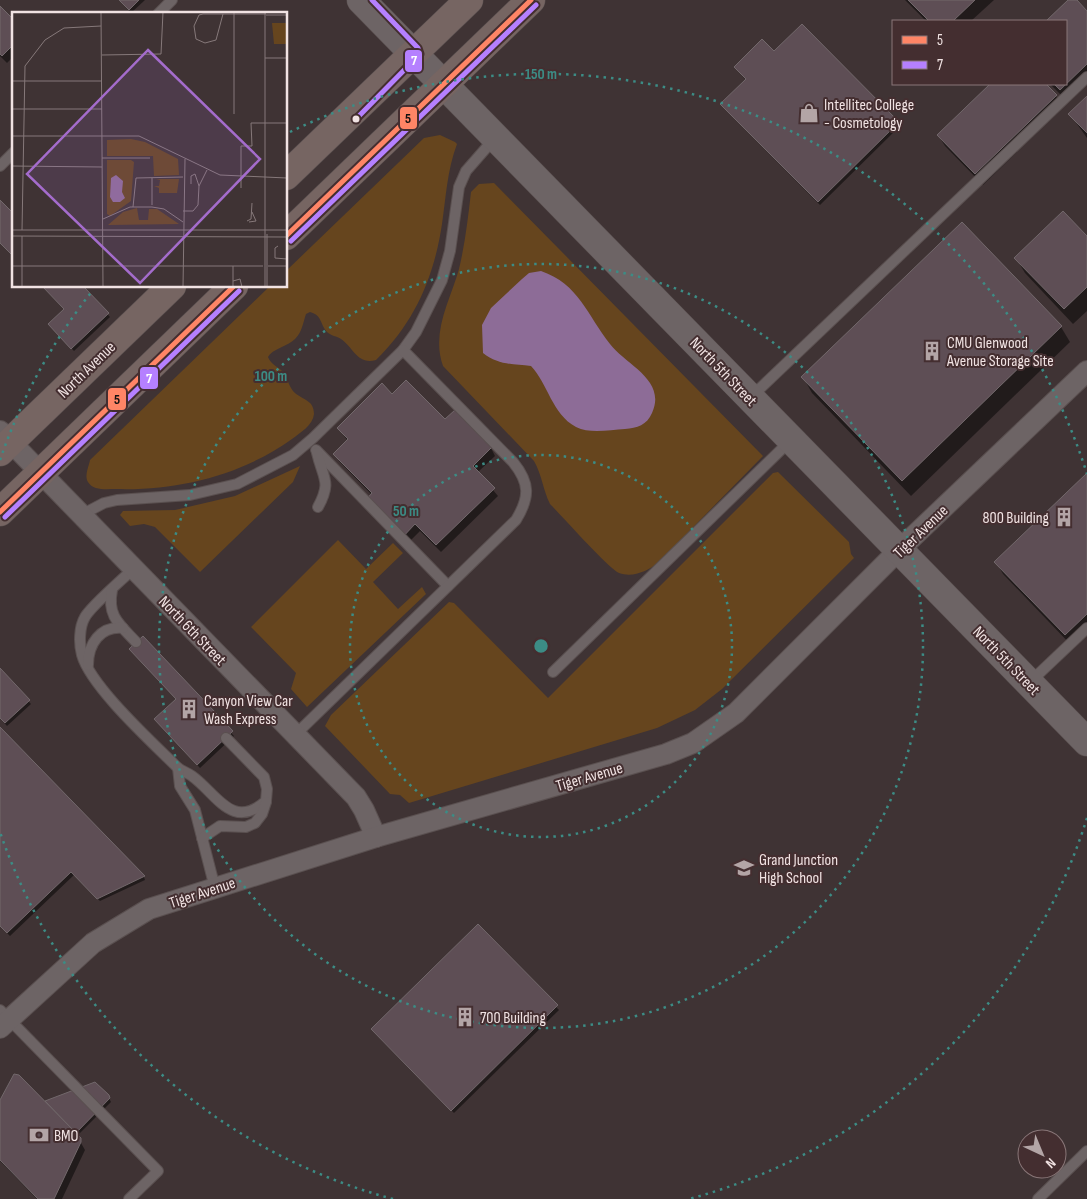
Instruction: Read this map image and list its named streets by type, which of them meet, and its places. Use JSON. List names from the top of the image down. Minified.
{"streets":{"main road":["North Avenue"],"street":["North 5th Street","Tiger Avenue","North 6th Street"]},"crossings":[["North Avenue","North 6th Street"],["North 5th Street","Tiger Avenue"],["Tiger Avenue","North 6th Street"]],"places":{"shop":["Intellitec College - Cosmetology"],"building":["CMU Glenwood Avenue Storage Site","800 Building","Canyon View Car Wash Express","700 Building"],"school or university":["Grand Junction High School"],"bank":["BMO"]},"lines":["transit line 5","transit line 7"],"legend":["5","7"],"north":"bottom right","rings":["150 m","100 m","50 m"]}
